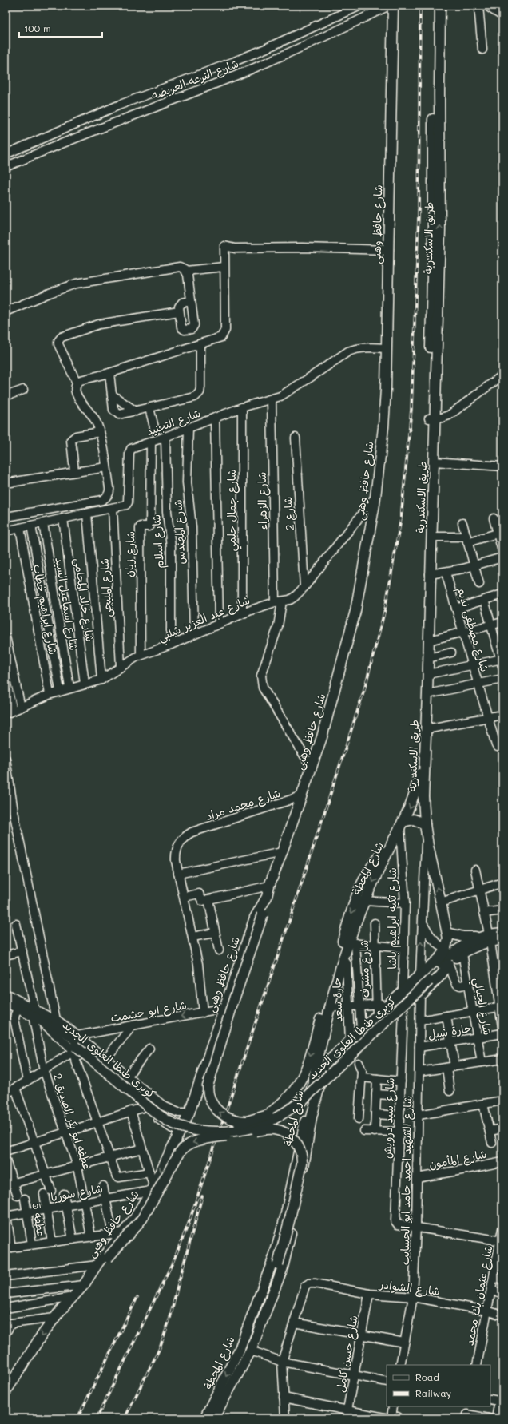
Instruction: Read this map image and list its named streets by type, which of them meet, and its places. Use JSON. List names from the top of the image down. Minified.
{"streets":{"main road":["شارع حافظ وهبى","طريق الاسكندرية","شارع المحطة","كوبرى طنطا العلوى الجديد"],"street":["شارع الترعه العريضه","شارع التجنيد","شارع الزهراء","شارع جمال حلمي","شارع 2","شارع المهندس","شارع اسلام","شارع زيان","شارع المليجى","شارع خالد المحامى","شارع اسماعيل السيد","شارع ابراهيم خطاب","شارع عبد العزيز شلبي","شارع مصطفى نديم","شارع محمد مراد","شارع تكيه ابراهيم باشا","شارع مشرف","حارة سعد","شارع الجبالي","شارع ابو حشمت","حارة شبل","شارع سيد درويش","عطفه ابو بكر الصديق 2","شارع المأمون","شارع الشهيد احمد حامد ابو الحسايب","شارع سوريا","عطفه 5","شارع الشوادر","شارع عثمان بك محمد","شارع حسن كامل"]},"crossings":[["شارع حافظ وهبى","شارع التجنيد"],["شارع حافظ وهبى","شارع الزهراء"],["شارع حافظ وهبى","شارع عبد العزيز شلبي"],["شارع حافظ وهبى","شارع محمد مراد"],["شارع حافظ وهبى","شارع ابو حشمت"],["شارع حافظ وهبى","شارع سوريا"],["طريق الاسكندرية","شارع المحطة"],["طريق الاسكندرية","شارع تكيه ابراهيم باشا"],["شارع التجنيد","شارع الزهراء"],["شارع التجنيد","شارع جمال حلمي"],["شارع التجنيد","شارع المهندس"],["شارع التجنيد","شارع اسلام"],["شارع التجنيد","شارع زيان"],["شارع التجنيد","شارع المليجى"],["شارع التجنيد","شارع خالد المحامى"],["شارع التجنيد","شارع اسماعيل السيد"],["شارع التجنيد","شارع ابراهيم خطاب"],["شارع الزهراء","شارع عبد العزيز شلبي"],["شارع جمال حلمي","شارع عبد العزيز شلبي"],["شارع 2","شارع عبد العزيز شلبي"],["شارع المهندس","شارع عبد العزيز شلبي"],["شارع اسلام","شارع عبد العزيز شلبي"],["شارع زيان","شارع عبد العزيز شلبي"],["شارع المليجى","شارع عبد العزيز شلبي"],["شارع خالد المحامى","شارع عبد العزيز شلبي"],["شارع اسماعيل السيد","شارع عبد العزيز شلبي"],["شارع ابراهيم خطاب","شارع عبد العزيز شلبي"],["شارع المحطة","شارع تكيه ابراهيم باشا"],["شارع المحطة","حارة سعد"],["شارع الجبالي","حارة شبل"],["شارع ابو حشمت","كوبرى طنطا العلوى الجديد"],["حارة شبل","شارع الشهيد احمد حامد ابو الحسايب"],["كوبرى طنطا العلوى الجديد","عطفه ابو بكر الصديق 2"],["شارع سيد درويش","شارع الشهيد احمد حامد ابو الحسايب"],["عطفه ابو بكر الصديق 2","شارع سوريا"],["شارع المأمون","شارع الشهيد احمد حامد ابو الحسايب"],["شارع الشهيد احمد حامد ابو الحسايب","شارع الشوادر"],["شارع سوريا","عطفه 5"],["شارع الشوادر","شارع عثمان بك محمد"],["شارع الشوادر","شارع حسن كامل"]],"one_way":["شارع ابو حشمت"],"legend":["Road","Railway"],"scale_bar":"100 m"}
